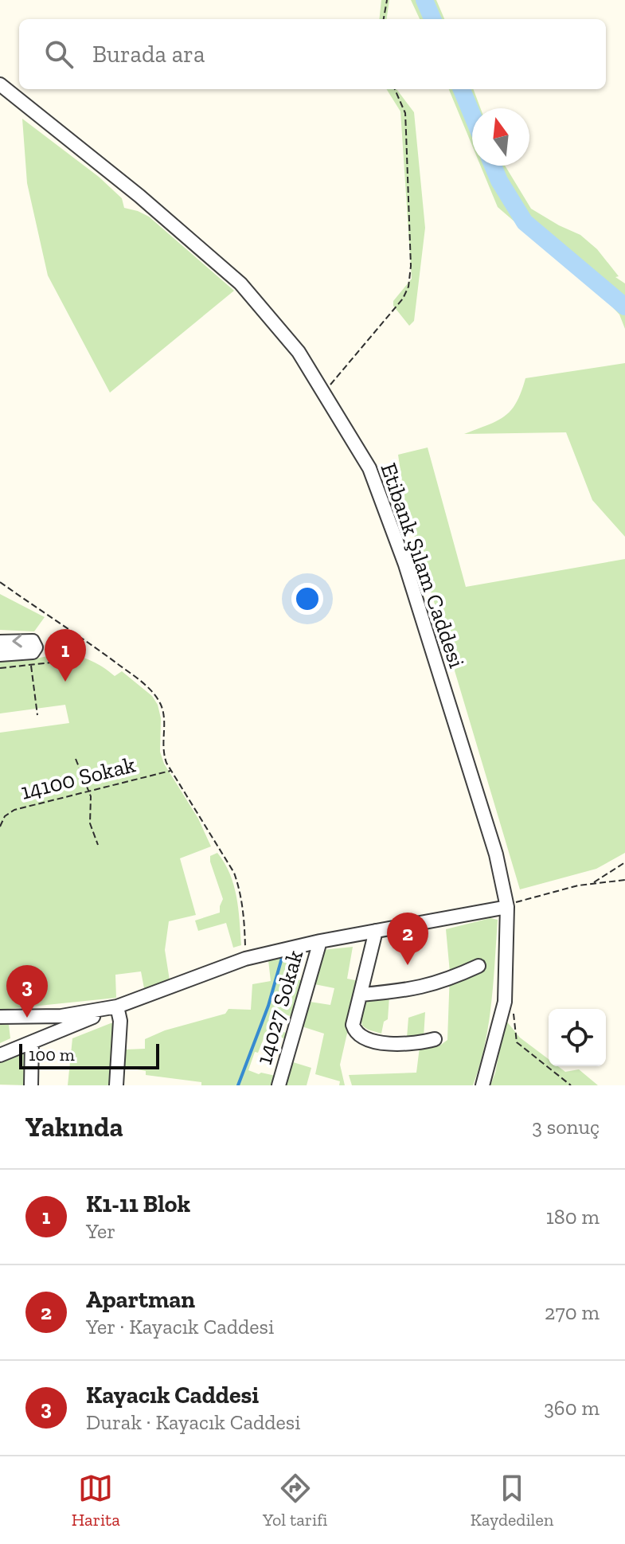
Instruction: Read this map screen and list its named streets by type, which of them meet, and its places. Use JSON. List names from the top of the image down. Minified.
{"streets":{"street":["Etibank Şılam Caddesi","14027 Sokak"],"path":["14100 Sokak"]},"scale_bar":"100 m","north":"top","page":{"search":"Burada ara","pins":["1","2","3"],"scale":"100 m","heading":["Yakında","3 sonuç"],"list":[{"mark":"1","name":"K1-11 Blok","note":"Yer","value":"180 m"},{"mark":"2","name":"Apartman","note":"Yer · Kayacık Caddesi","value":"270 m"},{"mark":"3","name":"Kayacık Caddesi","note":"Durak · Kayacık Caddesi","value":"360 m"}],"nav":["Harita","Yol tarifi","Kaydedilen"]}}
